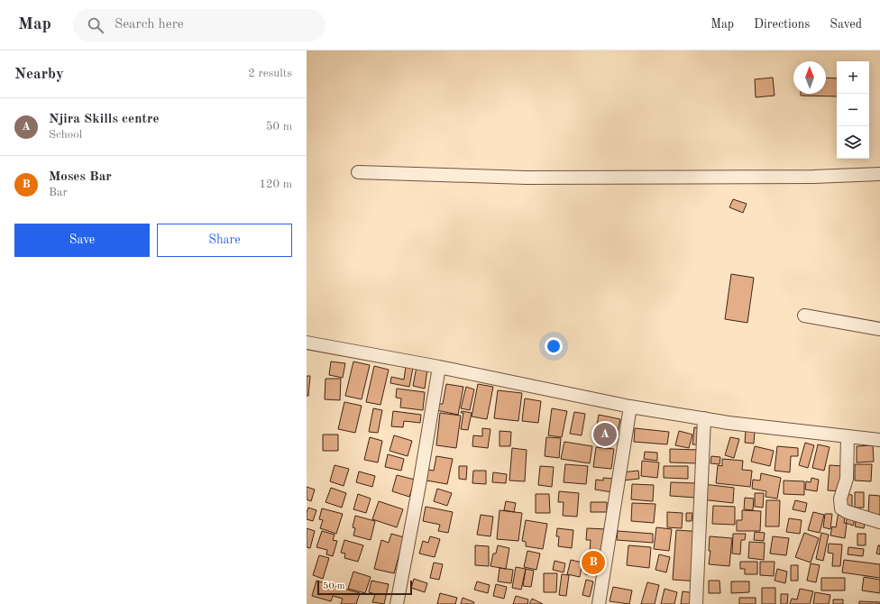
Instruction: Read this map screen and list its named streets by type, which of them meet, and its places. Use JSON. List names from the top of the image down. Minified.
{"scale_bar":"50 m","north":"top","page":{"header":"Map","search":"Search here","nav":["Map","Directions","Saved"],"heading":["Nearby","2 results"],"map_buttons":["+","−"],"list":[{"mark":"A","name":"Njira Skills centre","note":"School","value":"50 m"},{"mark":"B","name":"Moses Bar","note":"Bar","value":"120 m"}],"buttons":["Save","Share"],"pins":["A","B"],"scale":"50 m"}}
